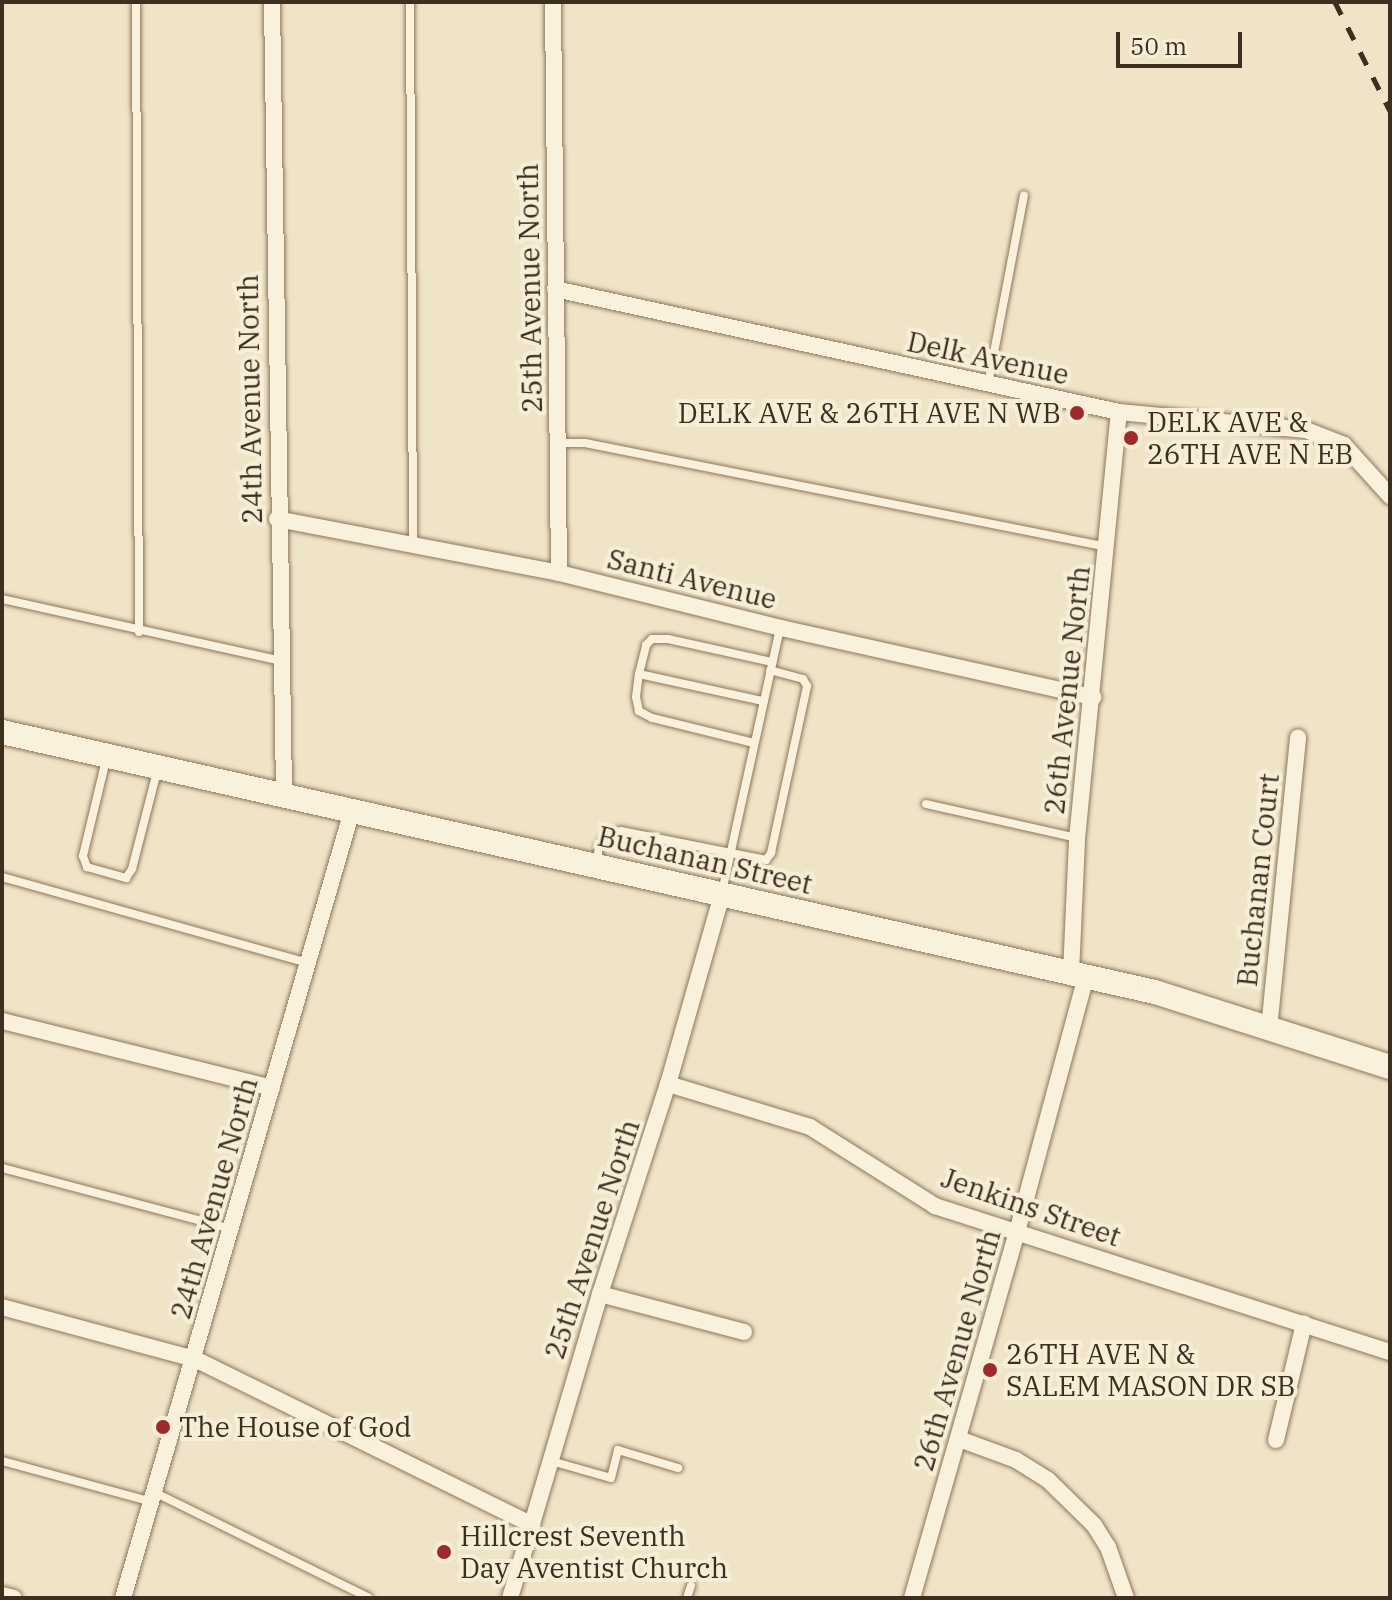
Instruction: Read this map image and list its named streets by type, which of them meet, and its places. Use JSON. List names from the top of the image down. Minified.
{"streets":{"street":["25th Avenue North","Delk Avenue","24th Avenue North","Santi Avenue","26th Avenue North","Buchanan Street","Buchanan Court","Jenkins Street"]},"crossings":[["25th Avenue North","Delk Avenue"],["25th Avenue North","Santi Avenue"],["25th Avenue North","Buchanan Street"],["25th Avenue North","Jenkins Street"],["Delk Avenue","26th Avenue North"],["24th Avenue North","Santi Avenue"],["24th Avenue North","Buchanan Street"],["Santi Avenue","26th Avenue North"],["26th Avenue North","Buchanan Street"],["26th Avenue North","Jenkins Street"],["Buchanan Street","Buchanan Court"]],"places":["DELK AVE & 26TH AVE N WB","DELK AVE & 26TH AVE N EB","26TH AVE N & SALEM MASON DR SB","The House of God","Hillcrest Seventh Day Aventist Church"],"scale_bar":"50 m"}
